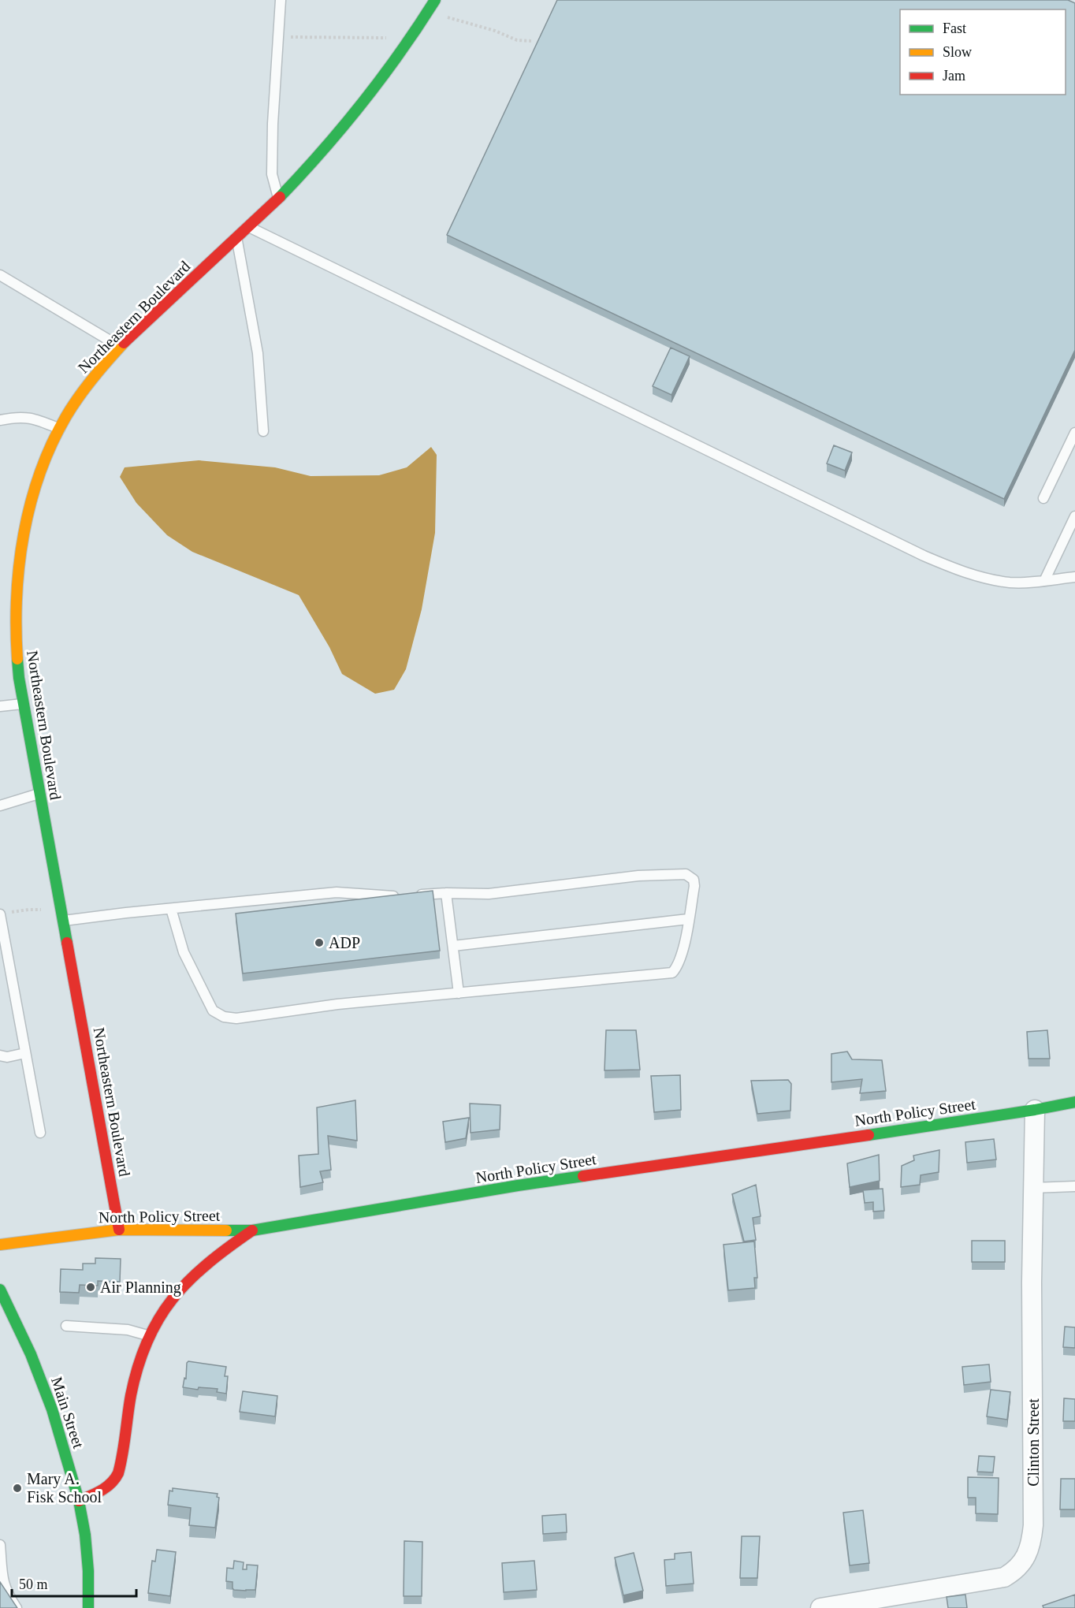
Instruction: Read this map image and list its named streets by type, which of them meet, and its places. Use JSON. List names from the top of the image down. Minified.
{"streets":{"street":["Northeastern Boulevard","North Policy Street","Main Street","Clinton Street"]},"crossings":[["Northeastern Boulevard","North Policy Street"],["North Policy Street","Clinton Street"]],"places":["ADP","Air Planning","Mary A. Fisk School"],"legend":["Fast","Slow","Jam"],"scale_bar":"50 m"}
